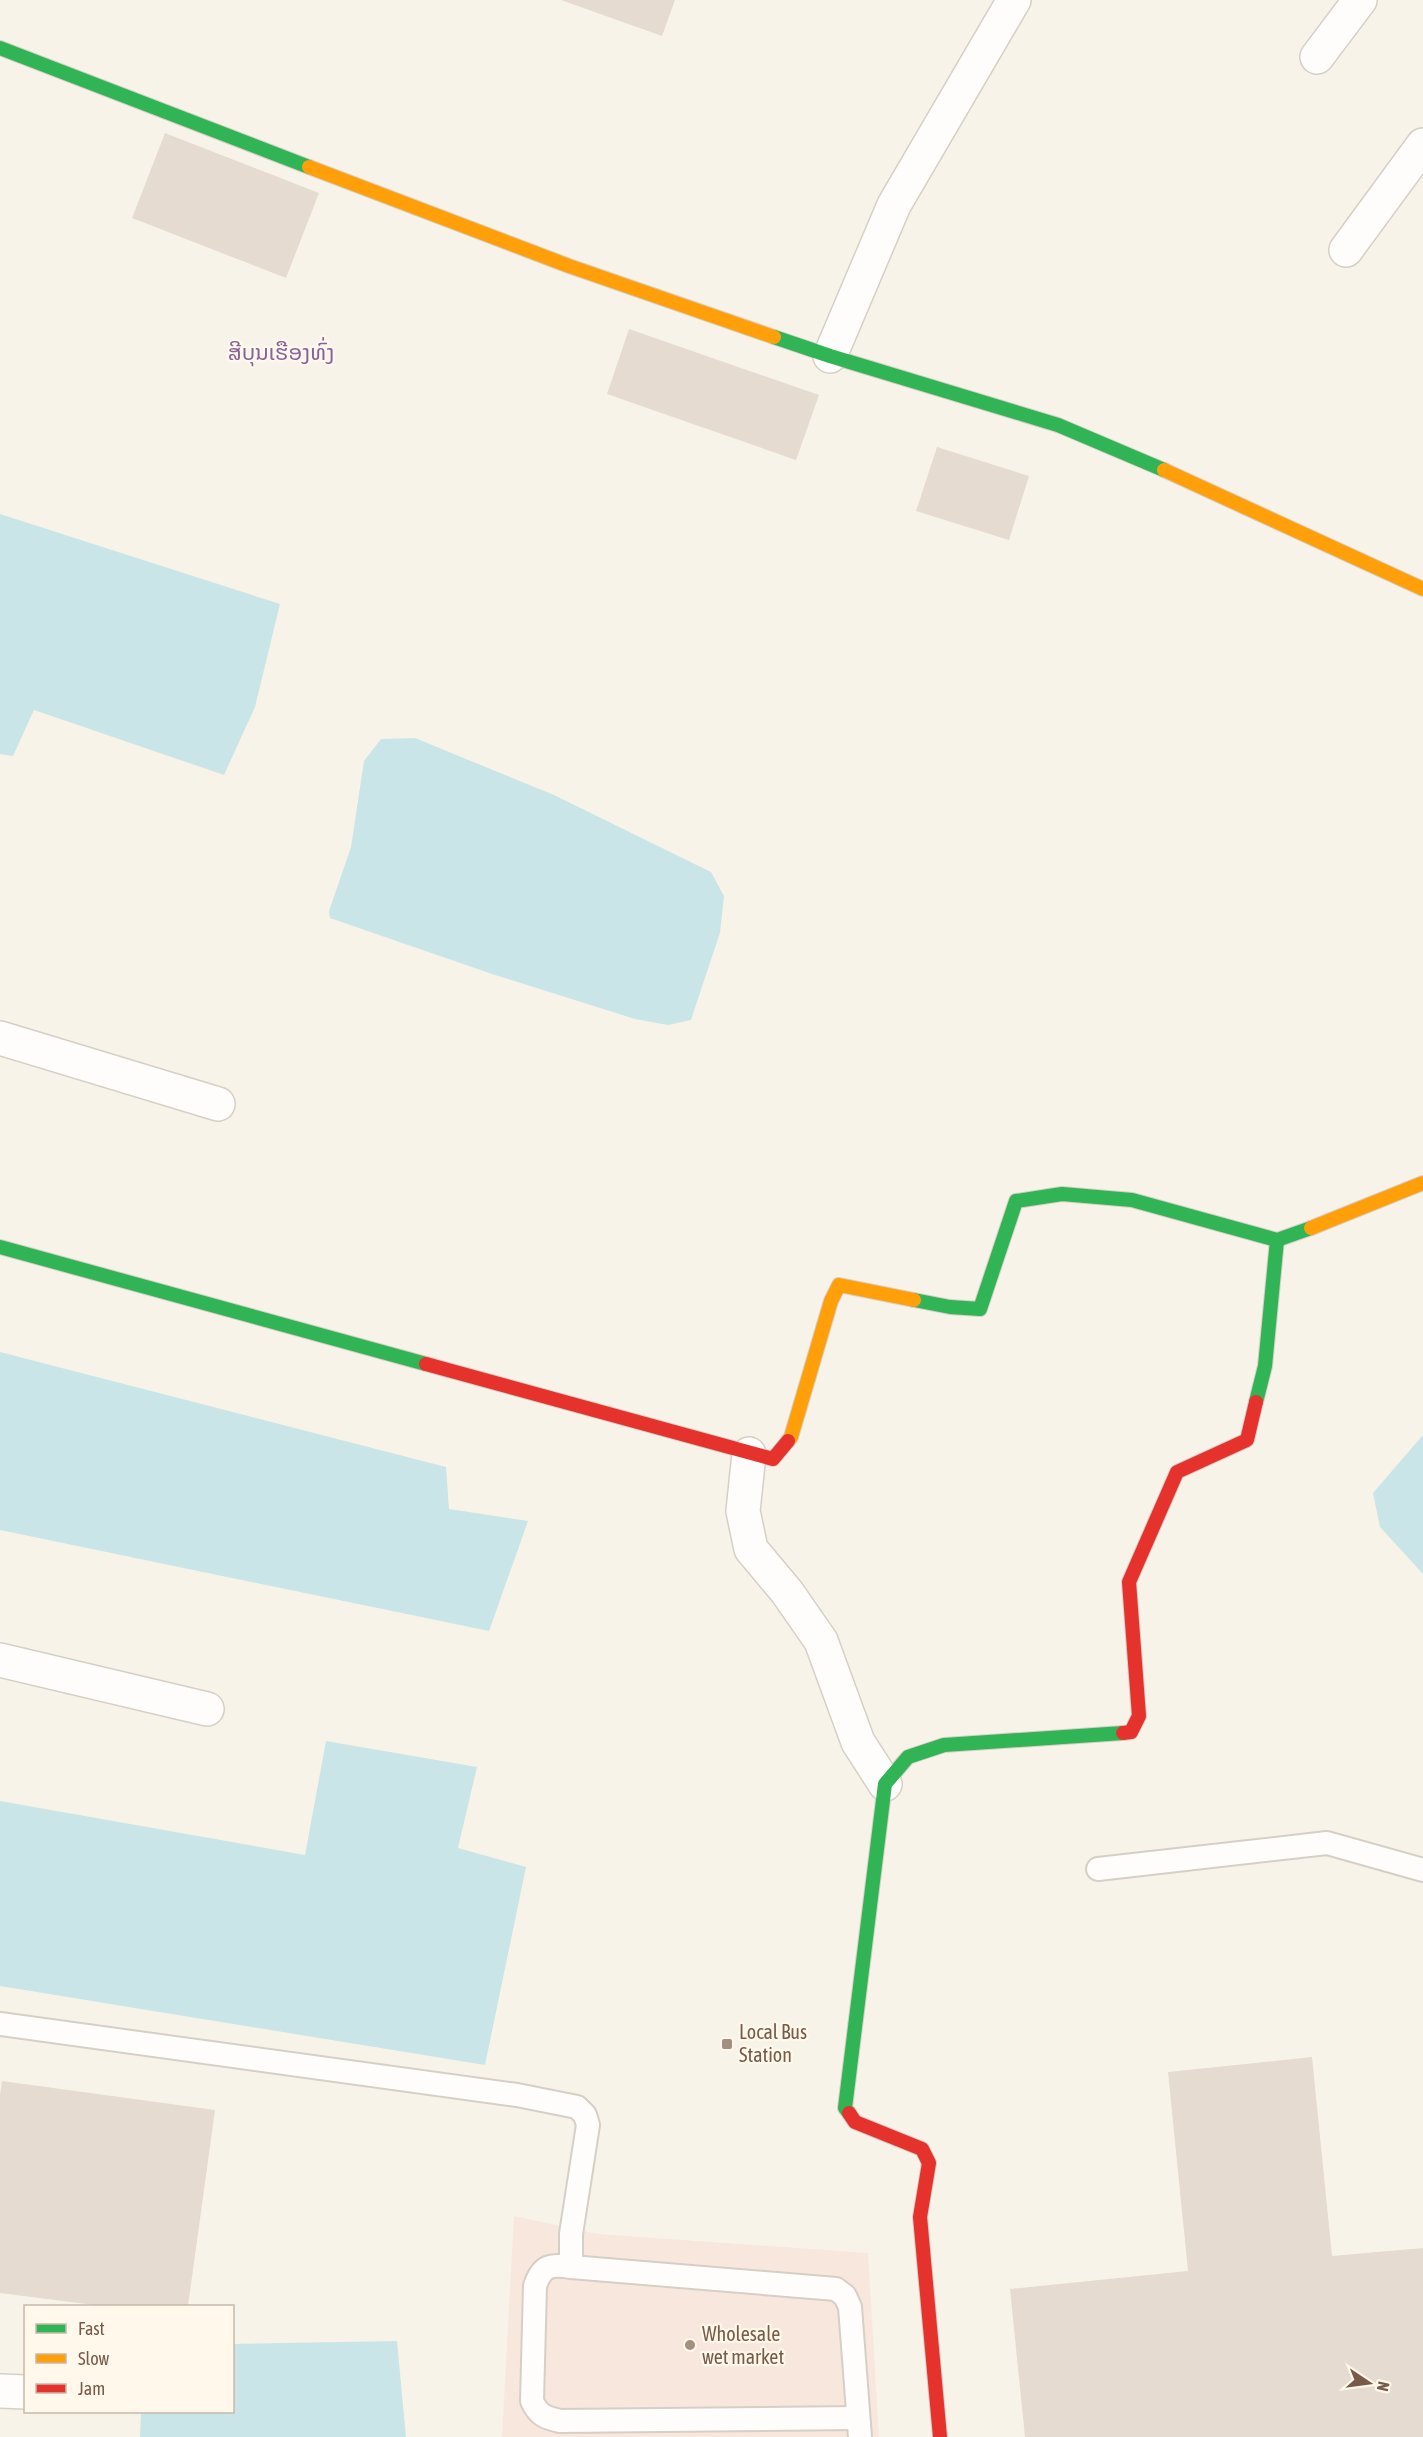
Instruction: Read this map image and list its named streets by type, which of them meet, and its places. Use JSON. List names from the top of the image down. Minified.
{"districts":["ສີບຸນເຮືອງທົ່ງ"],"places":{"transit":["Local Bus Station"],"other":["Wholesale wet market"]},"legend":["Fast","Slow","Jam"],"north":"right"}
